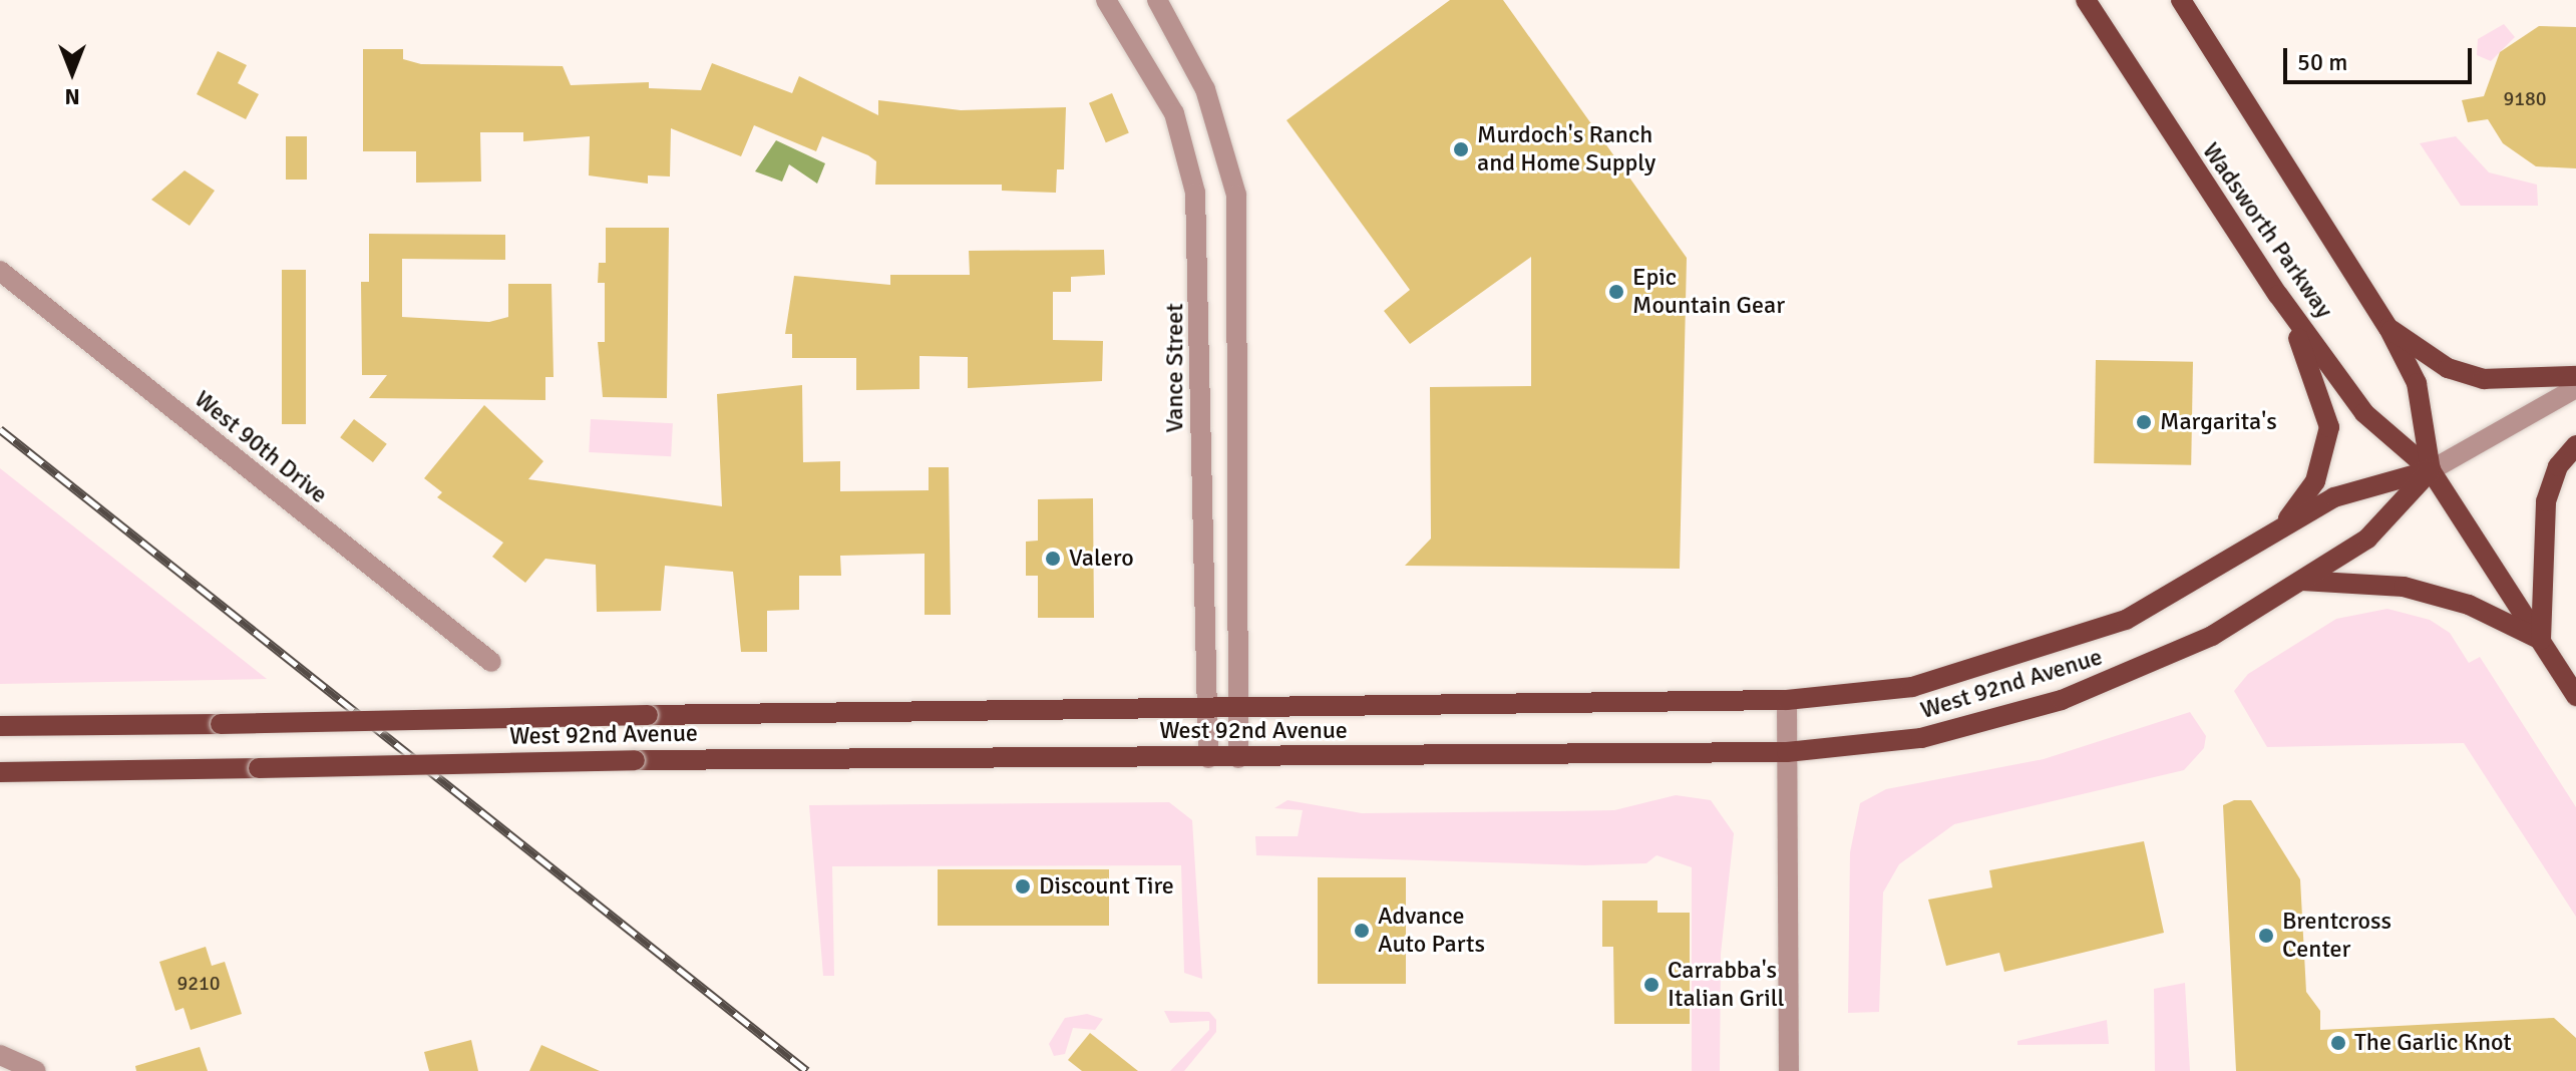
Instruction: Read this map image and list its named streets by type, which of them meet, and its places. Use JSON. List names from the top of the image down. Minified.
{"streets":{"main road":["Wadsworth Parkway","West 92nd Avenue"],"street":["Vance Street","West 90th Drive"]},"crossings":[["Wadsworth Parkway","West 92nd Avenue"],["Vance Street","West 92nd Avenue"]],"places":["Murdoch's Ranch and Home Supply","Epic Mountain Gear","Margarita's","Valero","Discount Tire","Advance Auto Parts","Brentcross Center","Carrabba's Italian Grill","The Garlic Knot"],"house_numbers":["9180","9210"],"scale_bar":"50 m","north":"bottom"}
